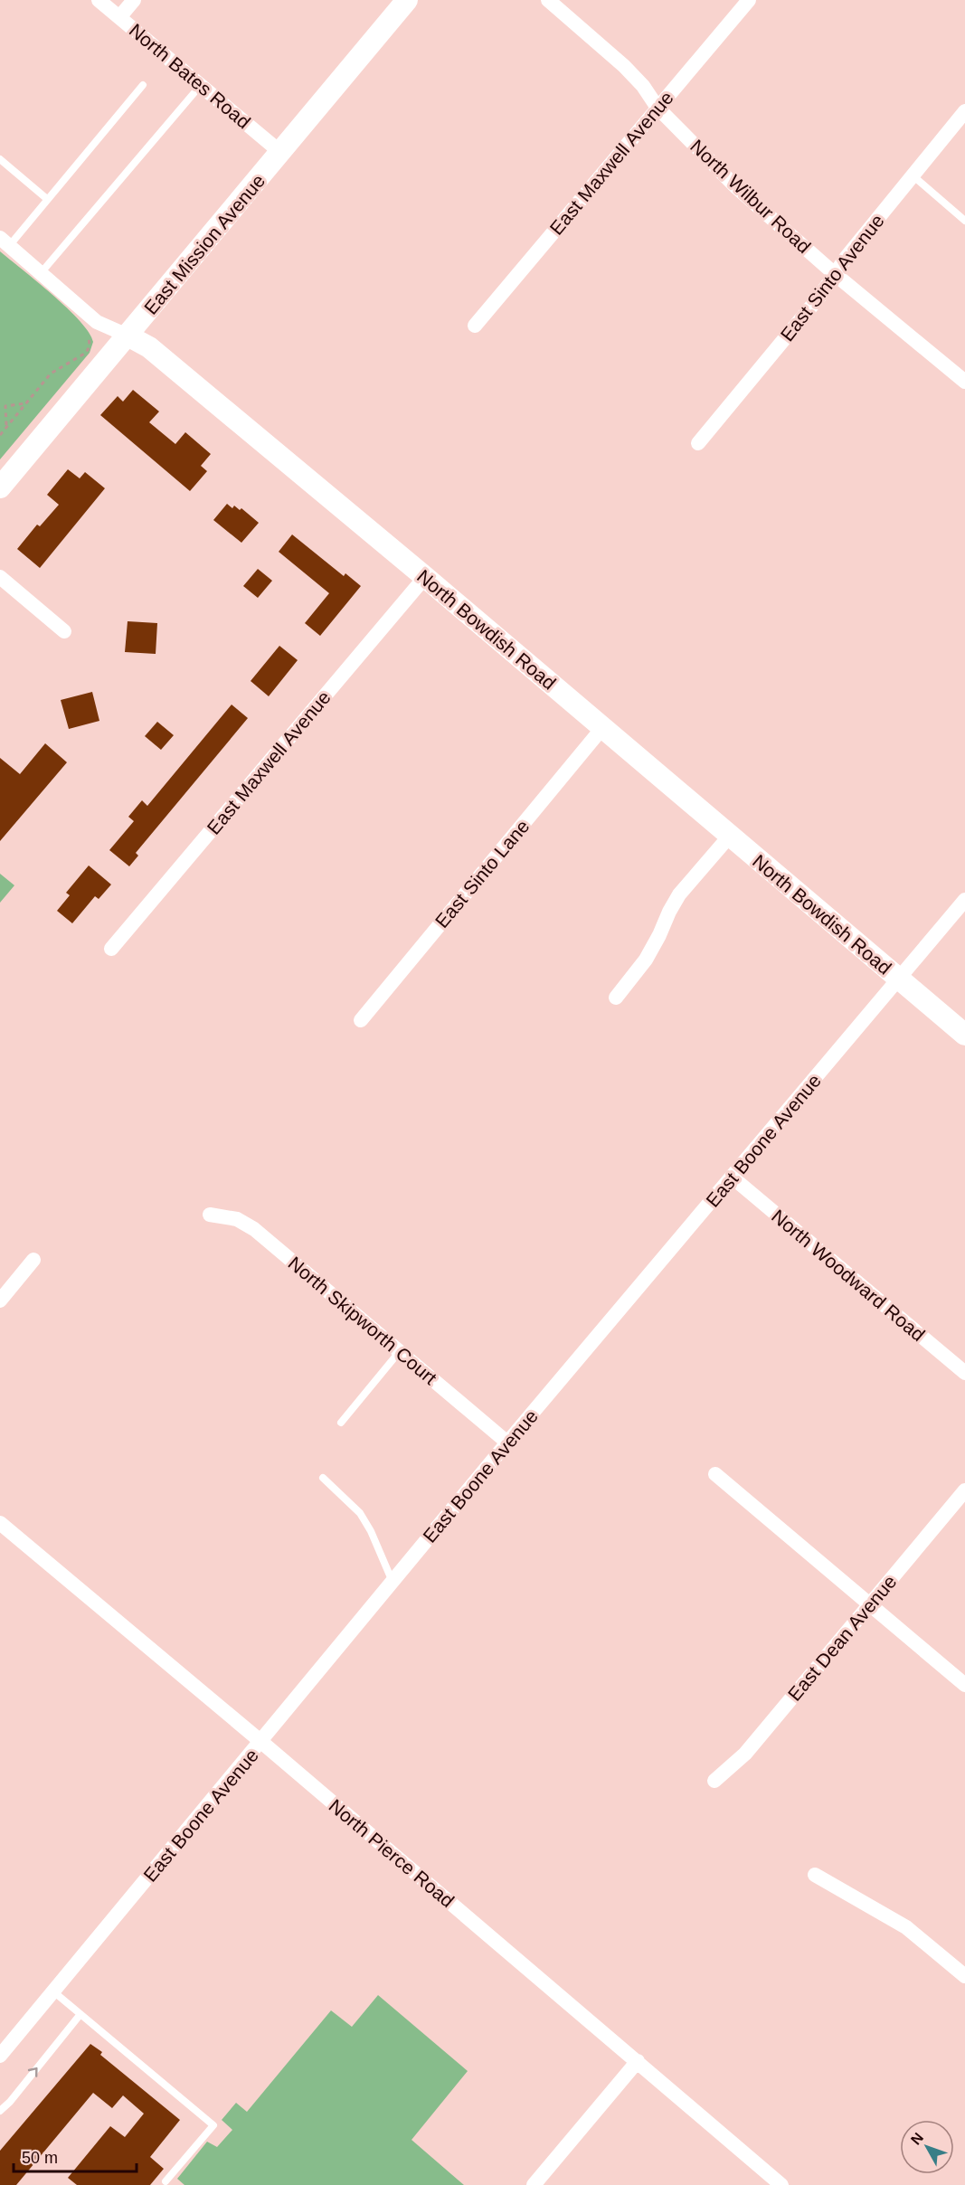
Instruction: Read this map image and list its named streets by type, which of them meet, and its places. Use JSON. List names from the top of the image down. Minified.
{"streets":{"street":["North Bates Road","East Maxwell Avenue","North Wilbur Road","East Mission Avenue","East Sinto Avenue","North Bowdish Road","East Sinto Lane","East Boone Avenue","North Woodward Road","North Skipworth Court","East Dean Avenue","North Pierce Road"]},"crossings":[["North Bates Road","East Mission Avenue"],["East Maxwell Avenue","North Wilbur Road"],["East Maxwell Avenue","North Bowdish Road"],["North Wilbur Road","East Sinto Avenue"],["East Mission Avenue","North Bowdish Road"],["North Bowdish Road","East Sinto Lane"],["North Bowdish Road","East Boone Avenue"],["East Boone Avenue","North Woodward Road"],["East Boone Avenue","North Skipworth Court"],["East Boone Avenue","North Pierce Road"]],"scale_bar":"50 m","north":"top left"}
